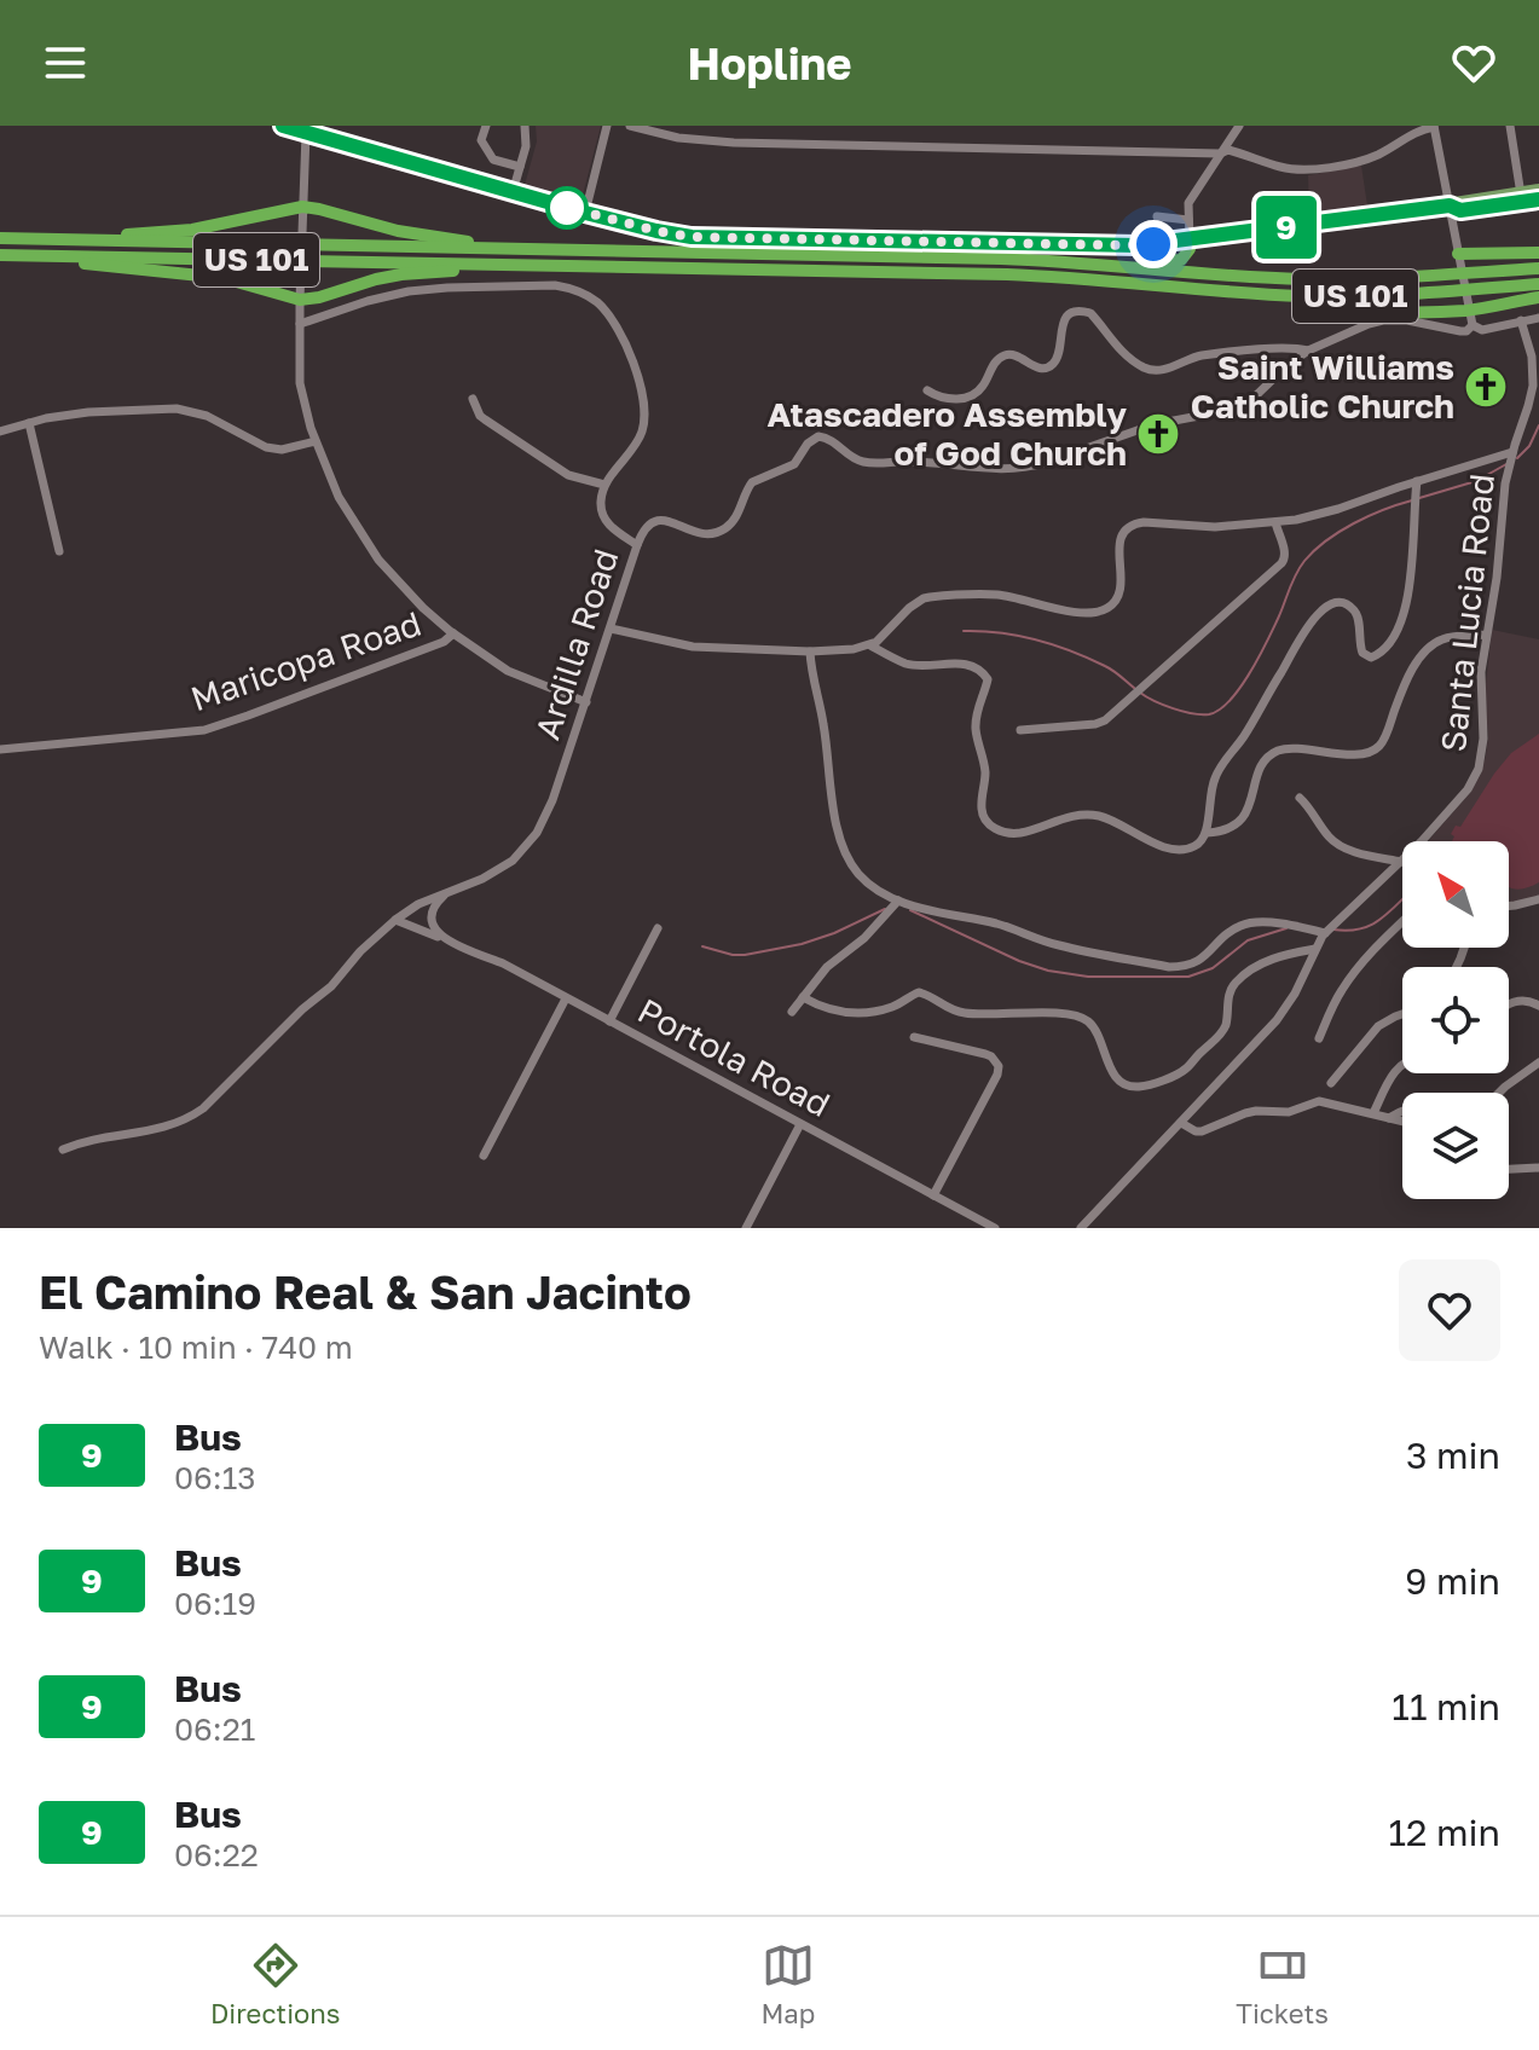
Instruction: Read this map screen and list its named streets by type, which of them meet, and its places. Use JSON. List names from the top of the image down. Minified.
{"streets":{"highway":["US 101"],"street":["Santa Lucia Road","Ardilla Road","Maricopa Road","Portola Road"]},"crossings":[["Santa Lucia Road","Ardilla Road"],["Ardilla Road","Portola Road"]],"places":{"church":["Saint Williams Catholic Church","Atascadero Assembly of God Church"]},"lines":["bus line 9"],"north":"top left","page":{"header":"Hopline","on_map":"9","heading":["El Camino Real & San Jacinto","Walk · 10 min · 740 m"],"list":[{"mark":"9","name":"Bus","note":"06:13","value":"3 min"},{"mark":"9","name":"Bus","note":"06:19","value":"9 min"},{"mark":"9","name":"Bus","note":"06:21","value":"11 min"},{"mark":"9","name":"Bus","note":"06:22","value":"12 min"}],"tabs":["Directions","Map","Tickets"]}}
